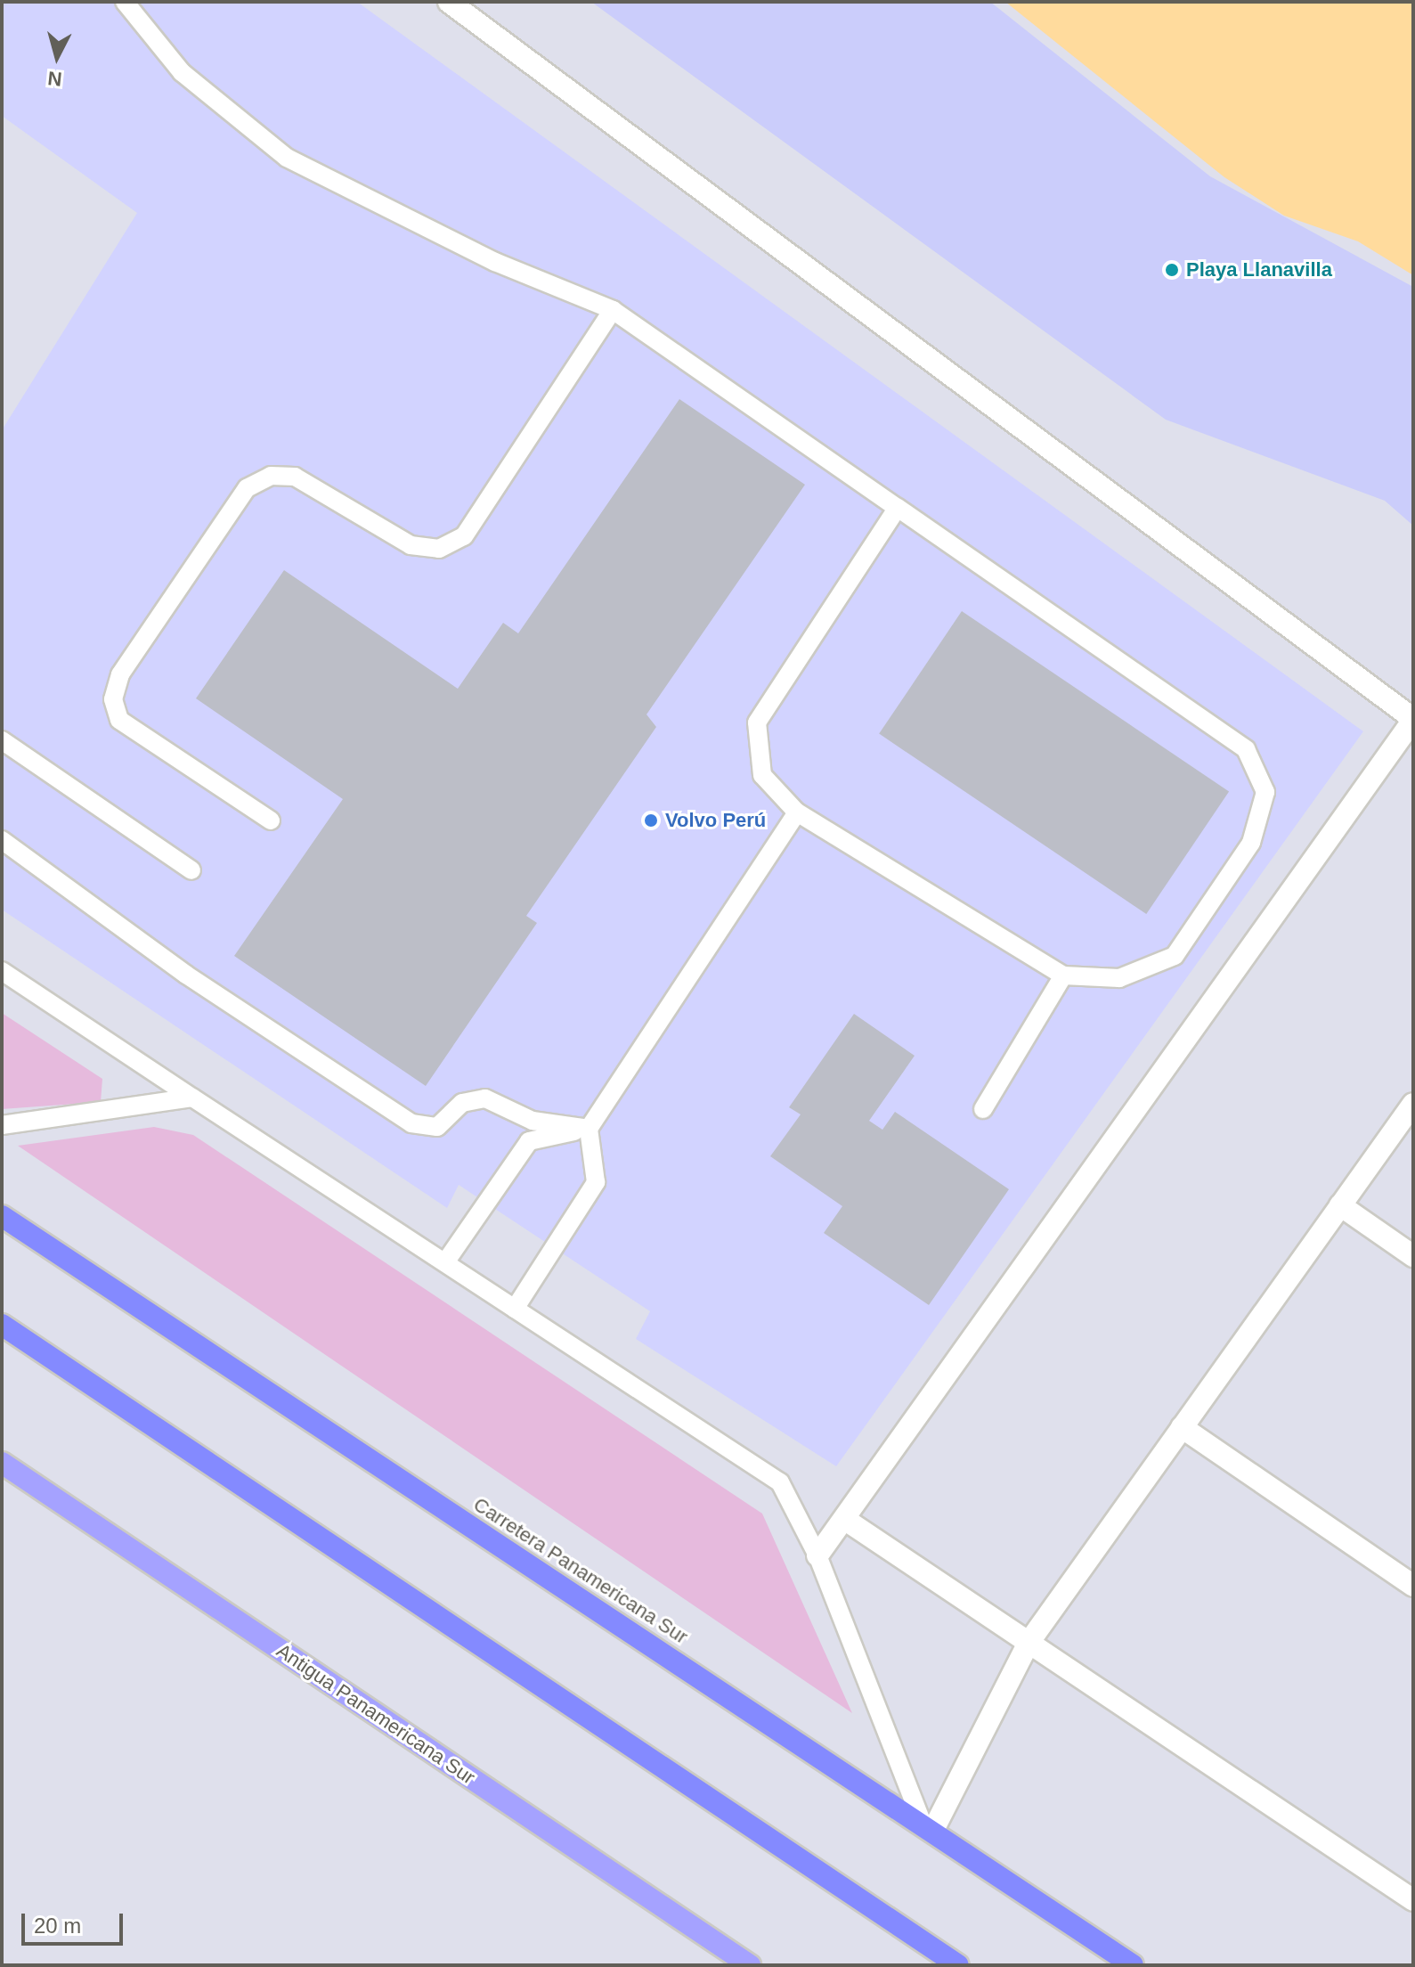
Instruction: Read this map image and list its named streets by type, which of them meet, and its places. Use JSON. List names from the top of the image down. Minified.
{"streets":{"highway":["Carretera Panamericana Sur"],"main road":["Antigua Panamericana Sur"]},"places":["Playa Llanavilla","Volvo Perú"],"scale_bar":"20 m","north":"bottom"}
